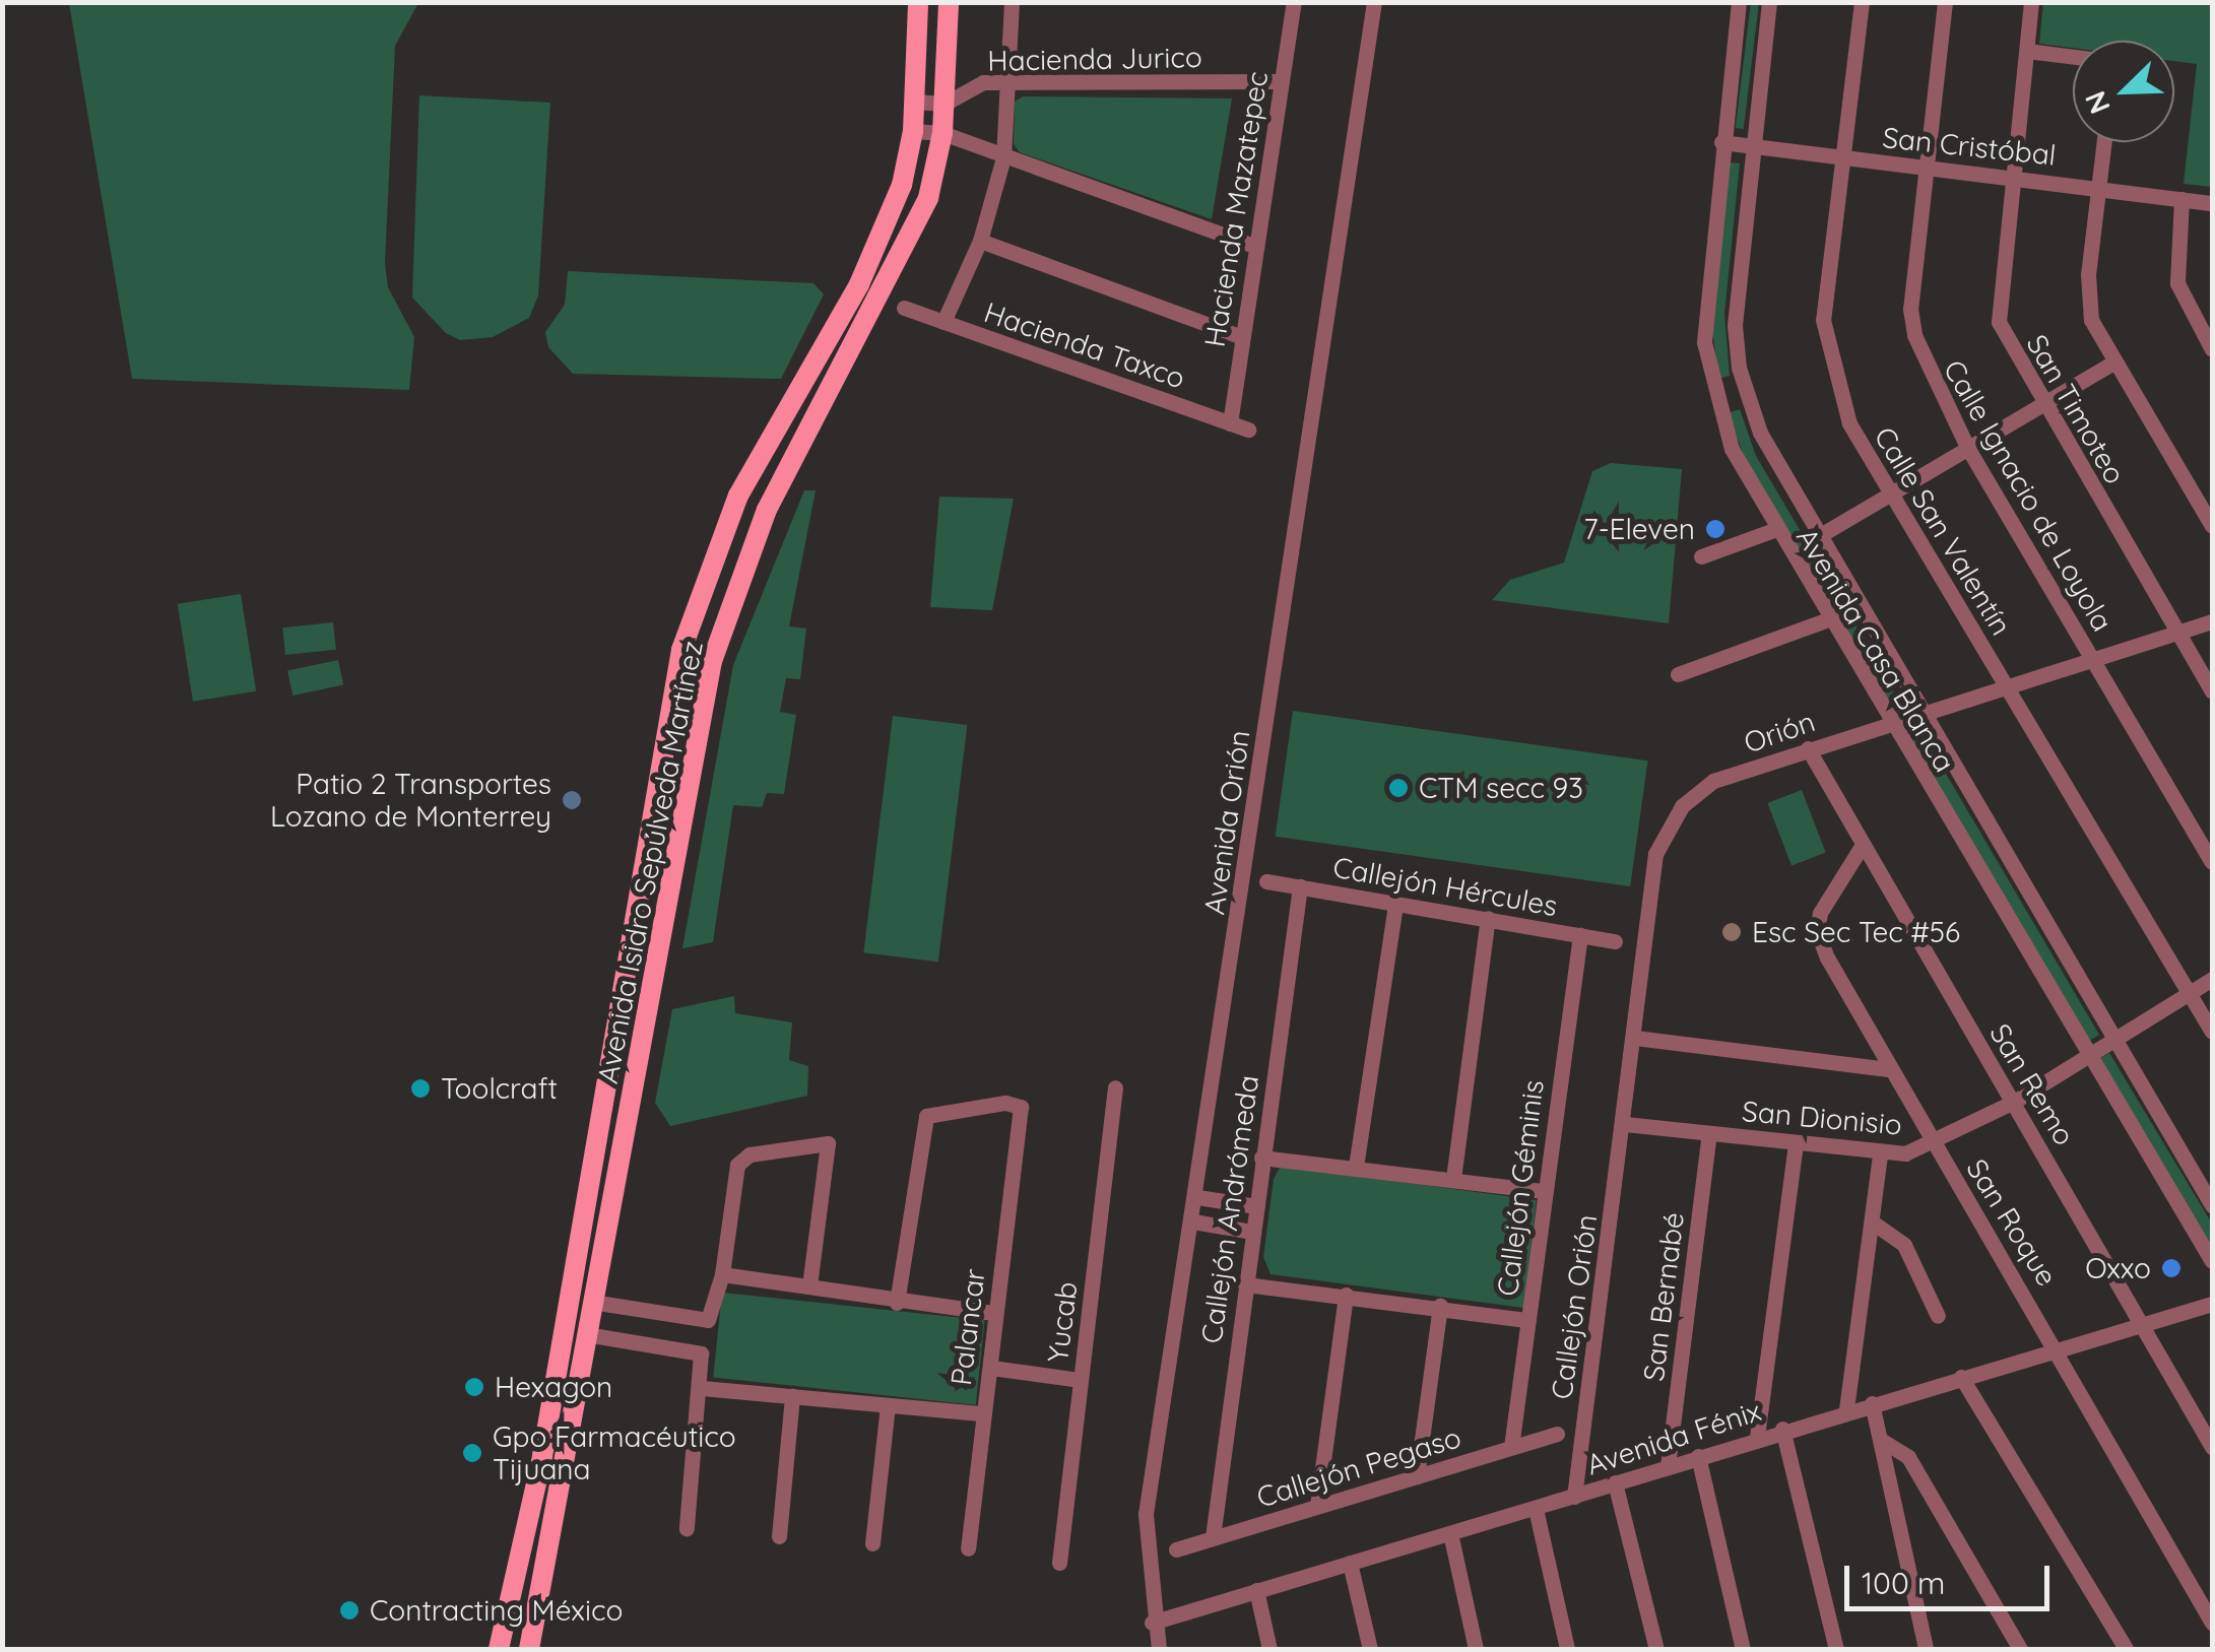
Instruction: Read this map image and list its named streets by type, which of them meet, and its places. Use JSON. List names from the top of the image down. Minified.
{"streets":{"main road":["Avenida Isidro Sepúlveda Martínez"],"street":["Hacienda Jurico","San Cristóbal","Hacienda Mazatepec","Hacienda Taxco","San Timoteo","Calle Ignacio de Loyola","Calle San Valentín","Avenida Casa Blanca","Orión","Avenida Orión","Callejón Hércules","San Remo","San Dionisio","Callejón Géminis","Callejón Andrómeda","San Roque","San Bernabé","Callejón Orión","Yucab","Palancar","Avenida Fénix","Callejón Pegaso"]},"crossings":[["Hacienda Jurico","Hacienda Mazatepec"],["Hacienda Jurico","Avenida Isidro Sepúlveda Martínez"],["San Cristóbal","San Timoteo"],["San Cristóbal","Calle Ignacio de Loyola"],["San Cristóbal","Calle San Valentín"],["San Cristóbal","Avenida Casa Blanca"],["Hacienda Mazatepec","Hacienda Taxco"],["San Timoteo","Orión"],["Calle Ignacio de Loyola","Orión"],["Calle San Valentín","Orión"],["Calle San Valentín","San Dionisio"],["Avenida Casa Blanca","Orión"],["Avenida Casa Blanca","San Dionisio"],["Orión","San Remo"],["Orión","San Dionisio"],["Orión","Callejón Orión"],["Avenida Orión","Avenida Fénix"],["Callejón Hércules","Callejón Géminis"],["Callejón Hércules","Callejón Andrómeda"],["San Remo","San Dionisio"],["San Remo","San Roque"],["San Remo","Avenida Fénix"],["San Dionisio","San Roque"],["San Dionisio","San Bernabé"],["San Dionisio","Callejón Orión"],["Callejón Géminis","Callejón Pegaso"],["Callejón Andrómeda","Callejón Pegaso"],["San Roque","Avenida Fénix"],["San Bernabé","Avenida Fénix"],["Callejón Orión","Avenida Fénix"]],"places":["7-Eleven","CTM secc 93","Patio 2 Transportes Lozano de Monterrey","Esc Sec Tec #56","Toolcraft","Oxxo","Hexagon","Gpo Farmacéutico Tijuana","Contracting México"],"scale_bar":"100 m","north":"bottom left"}
